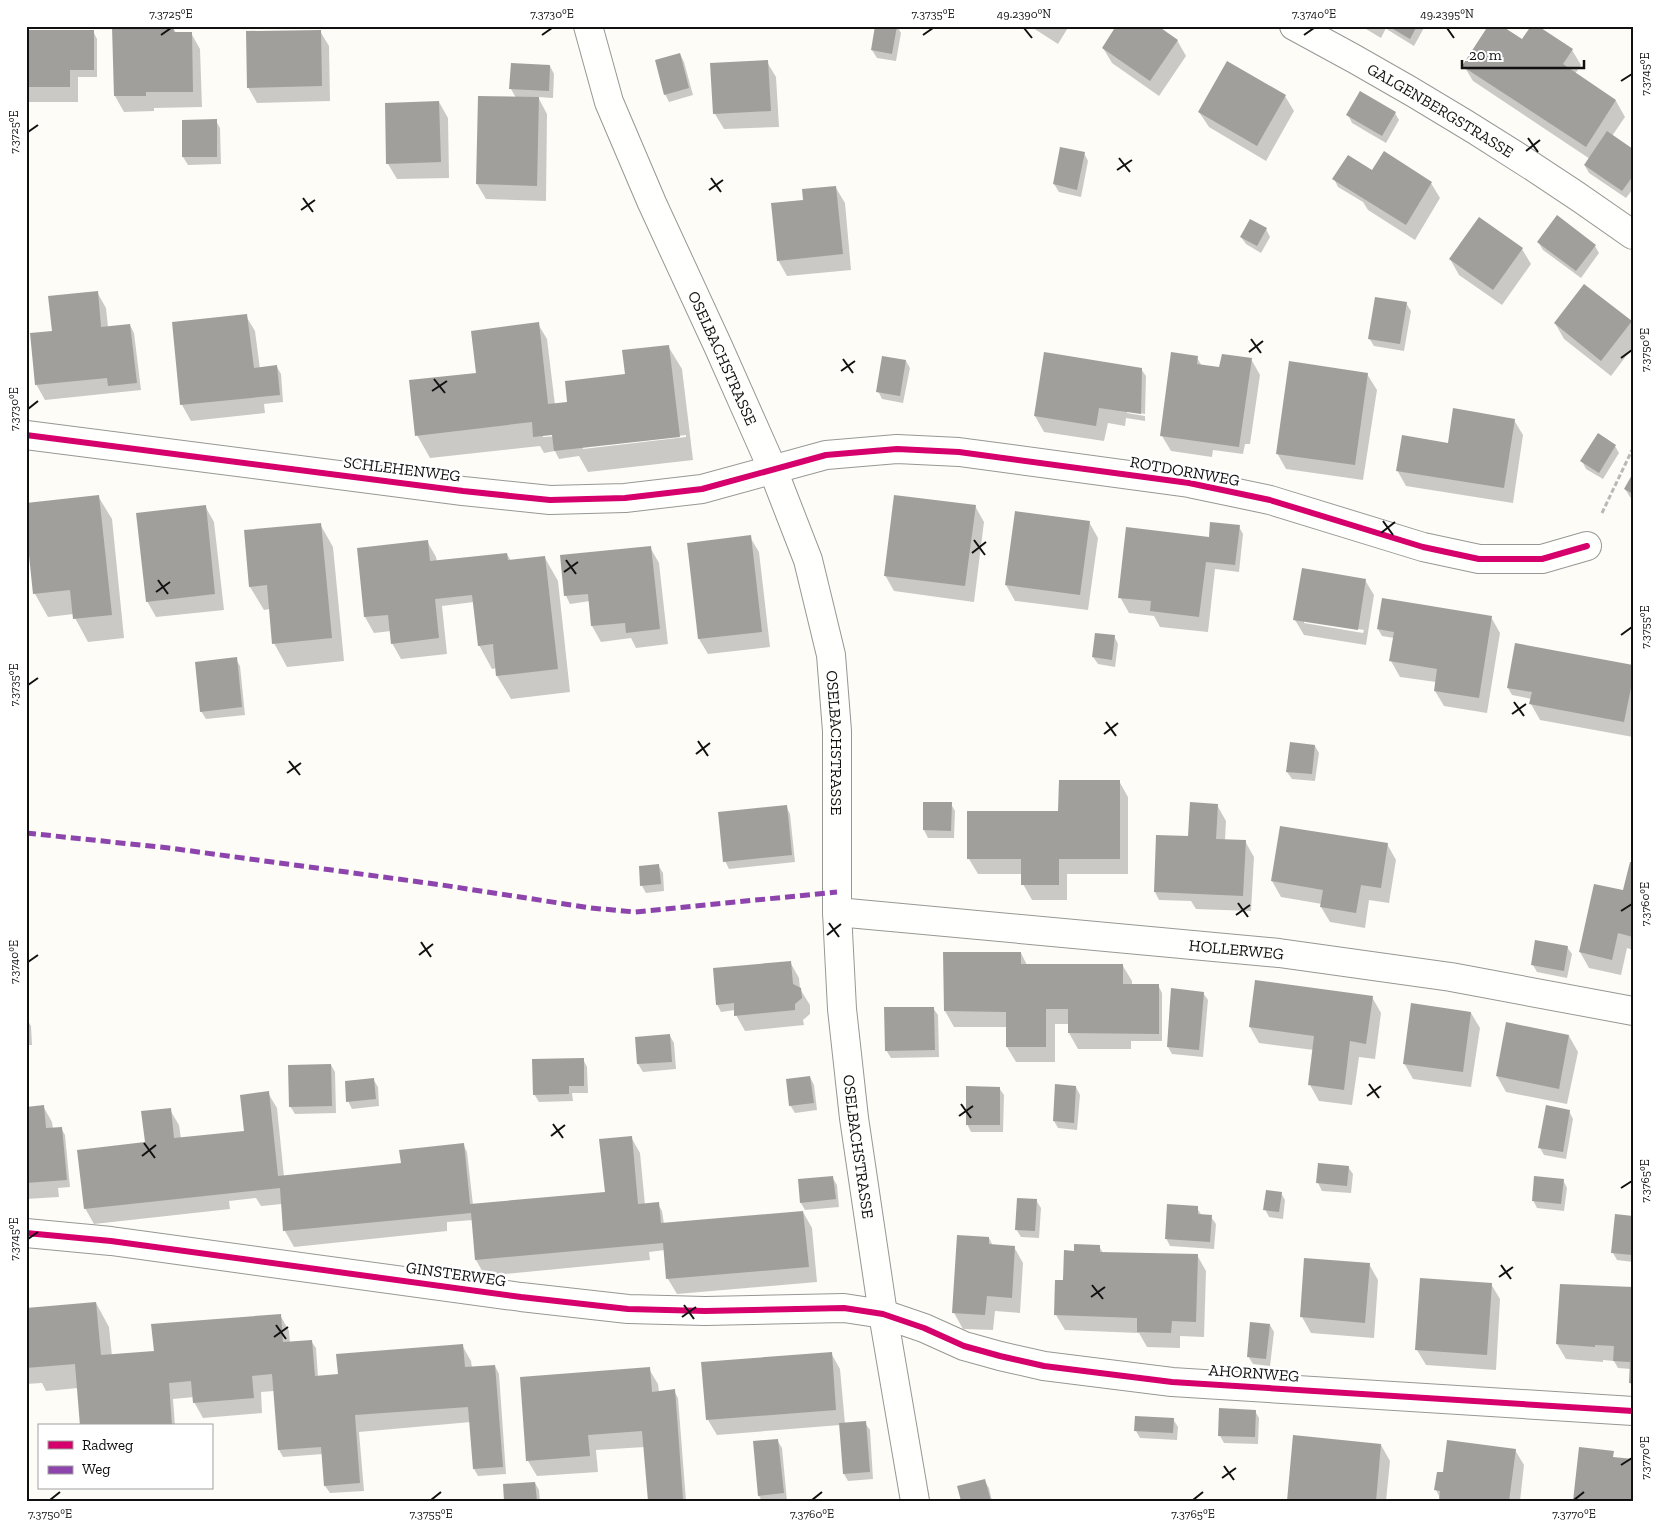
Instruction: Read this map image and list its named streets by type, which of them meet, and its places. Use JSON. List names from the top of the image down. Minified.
{"streets":{"street":["GALGENBERGSTRASSE","OSELBACHSTRASSE","SCHLEHENWEG","ROTDORNWEG","HOLLERWEG","GINSTERWEG","AHORNWEG"]},"crossings":[["OSELBACHSTRASSE","SCHLEHENWEG"],["OSELBACHSTRASSE","ROTDORNWEG"],["OSELBACHSTRASSE","HOLLERWEG"],["OSELBACHSTRASSE","GINSTERWEG"],["OSELBACHSTRASSE","AHORNWEG"],["SCHLEHENWEG","ROTDORNWEG"],["GINSTERWEG","AHORNWEG"]],"legend":["Radweg","Weg"],"scale_bar":"20 m","coordinates":["7.3725°E","7.3730°E","7.3735°E","49.2390°N","7.3740°E","49.2395°N","7.3745°E","7.3750°E","7.3755°E","7.3760°E","7.3765°E","7.3770°E"]}
